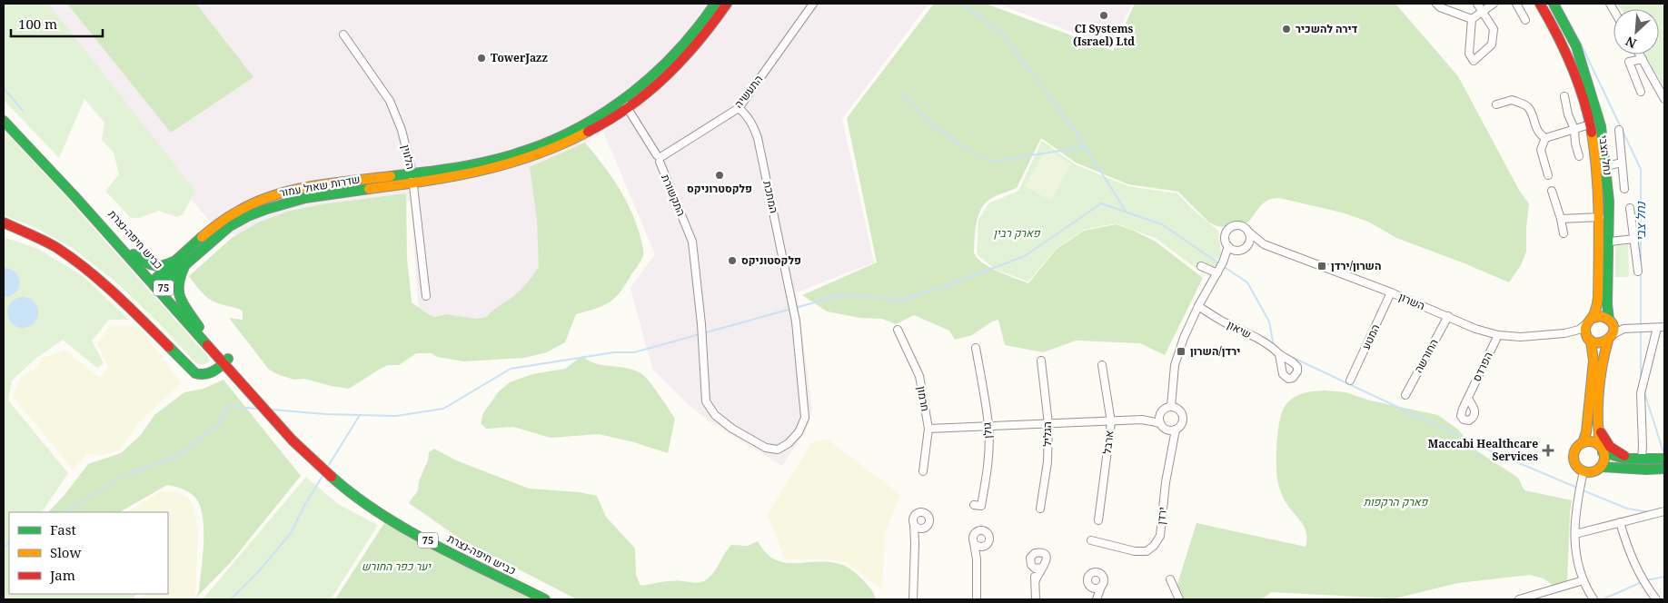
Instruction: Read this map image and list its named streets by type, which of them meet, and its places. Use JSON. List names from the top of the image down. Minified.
{"streets":{"main road":["נחל הצבי","שדרות שאול עמור","כביש חיפה-נצרת","75"],"street":["התעשיה","הלווין","התקשורת","המתכת","השרון","שיאון","המטע","החורשה","הפרדס","חרמון","גולן","הגליל","ארבל","ירדן"]},"crossings":[["התעשיה","התקשורת"],["התעשיה","המתכת"],["נחל הצבי","השרון"],["הלווין","שדרות שאול עמור"],["שדרות שאול עמור","התקשורת"],["שדרות שאול עמור","כביש חיפה-נצרת"],["התקשורת","המתכת"],["השרון","המטע"],["השרון","החורשה"],["השרון","הפרדס"]],"water":["נחל צבי"],"parks":["פארק רבין","פארק הרקפות","יער כפר החורש"],"places":{"other":["CI Systems (Israel) Ltd","דירה להשכיר","TowerJazz","פלקסטרוניקס","פלקסטוניקס"],"transit":["השרון/ירדן","ירדן/השרון"],"health":["Maccabi Healthcare Services"]},"legend":["Fast","Slow","Jam"],"scale_bar":"100 m","north":"bottom left"}
